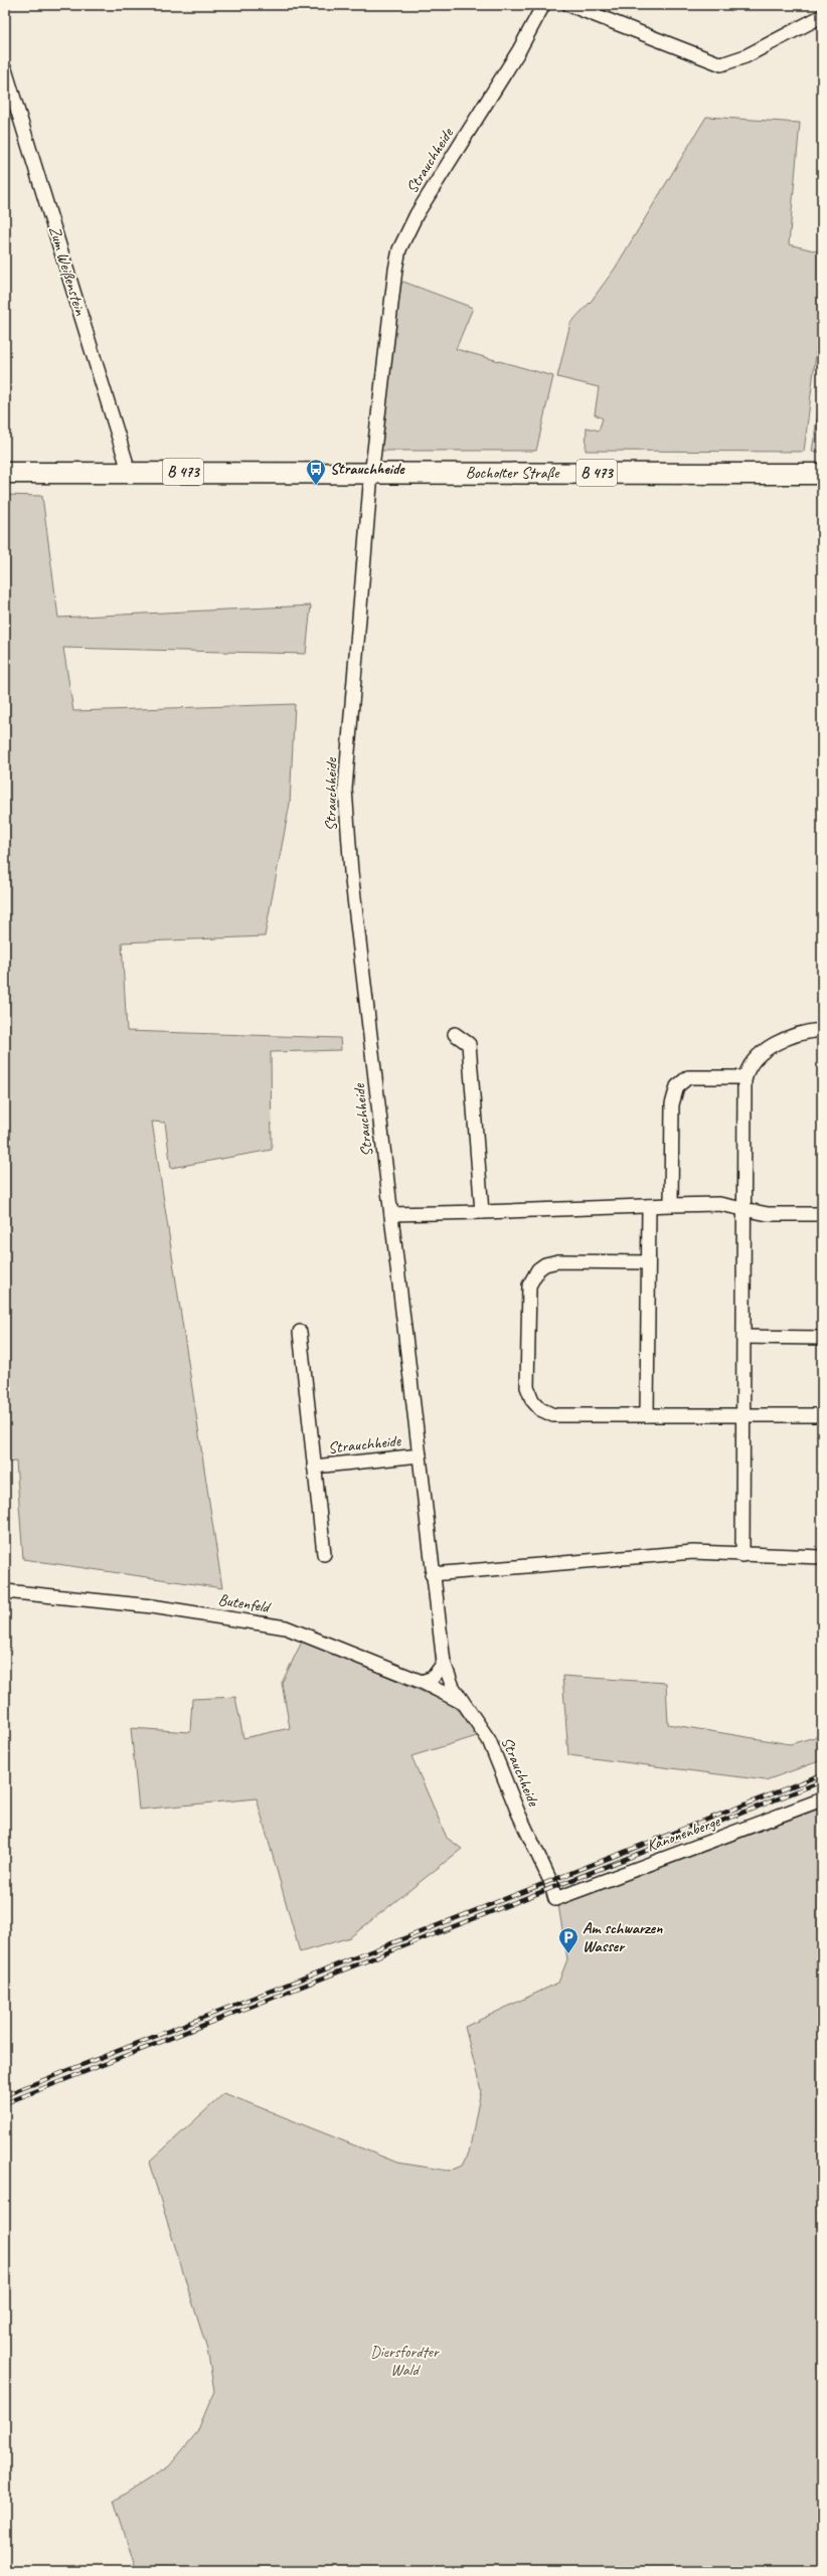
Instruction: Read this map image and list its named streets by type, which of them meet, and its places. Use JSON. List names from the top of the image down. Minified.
{"streets":{"main road":["B 473","Bocholter Straße"],"street":["Strauchheide","Zum Weißenstein","Butenfeld","Kanonenberge"]},"crossings":[["Strauchheide","B 473"],["Strauchheide","Bocholter Straße"],["Strauchheide","Butenfeld"],["Strauchheide","Kanonenberge"],["Zum Weißenstein","B 473"],["B 473","Bocholter Straße"]],"parks":["Diersfordter Wald"],"places":{"bus stop":["Strauchheide"],"parking":["Am schwarzen Wasser"]}}
